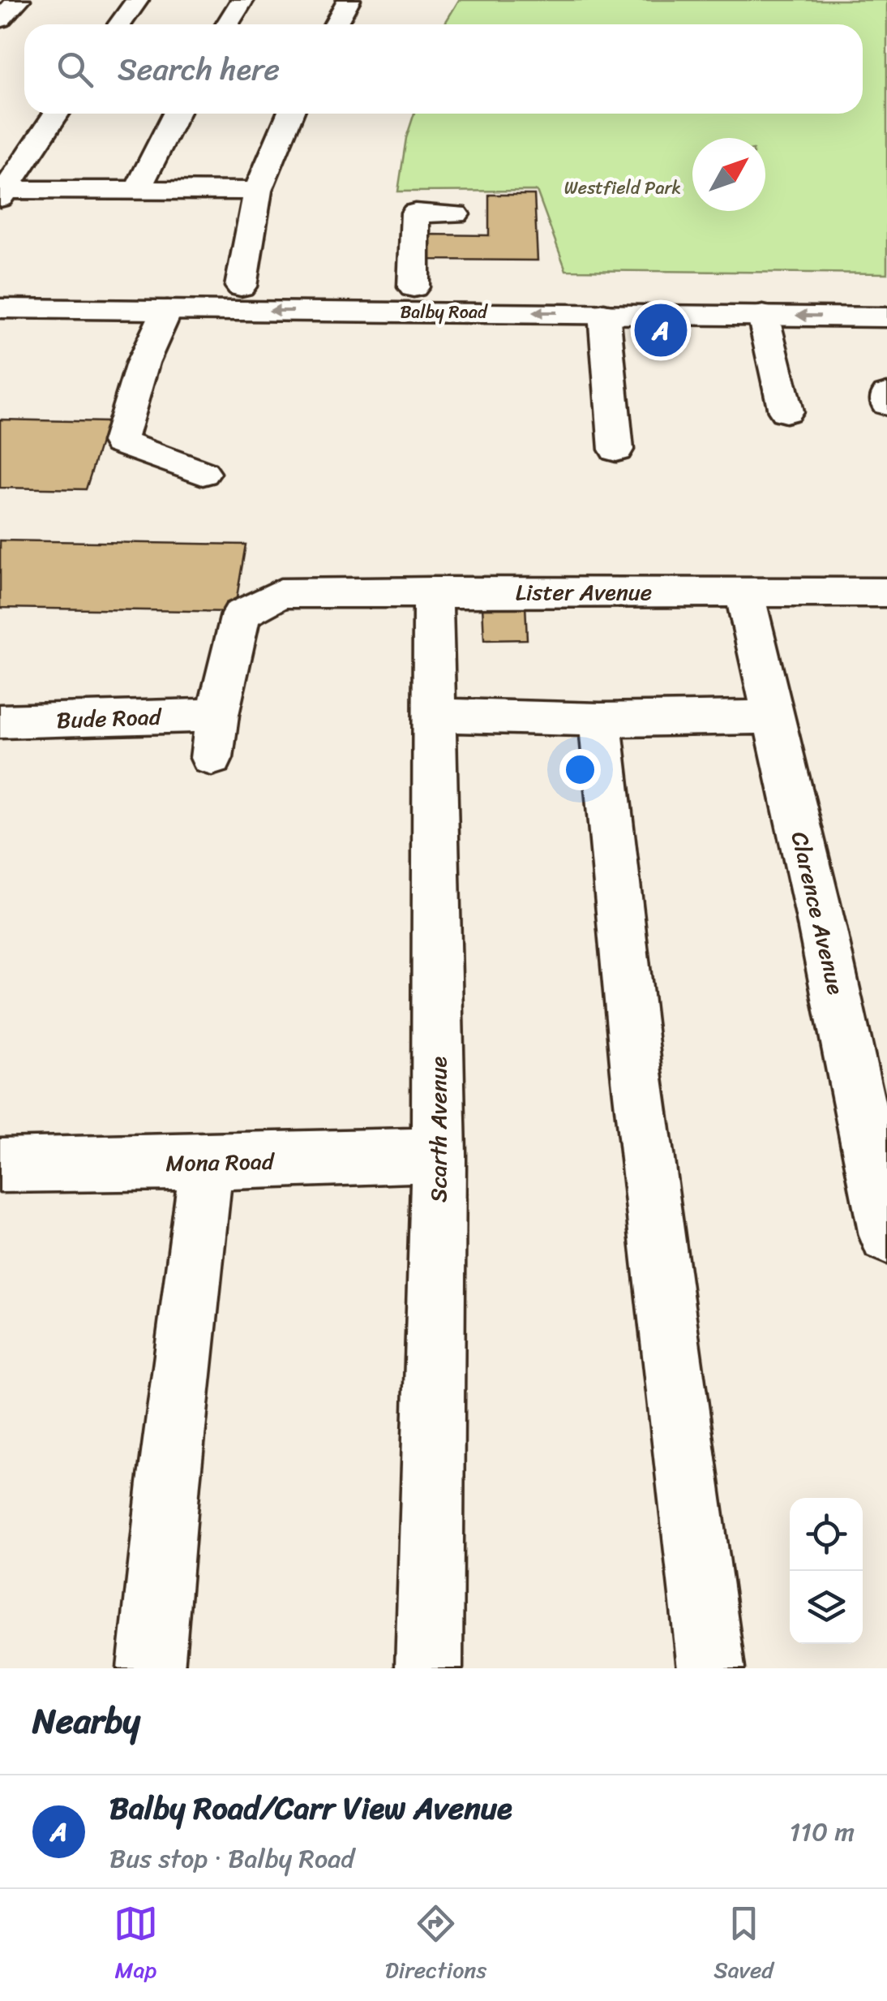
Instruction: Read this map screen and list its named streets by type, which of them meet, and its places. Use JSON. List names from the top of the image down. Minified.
{"streets":{"street":["Balby Road","Lister Avenue","Bude Road","Clarence Avenue","Scarth Avenue","Mona Road"]},"crossings":[["Lister Avenue","Bude Road"],["Lister Avenue","Clarence Avenue"],["Lister Avenue","Scarth Avenue"],["Scarth Avenue","Mona Road"]],"parks":["Westfield Park"],"north":"top right","page":{"search":"Search here","pins":"A","heading":"Nearby","list":[{"mark":"A","name":"Balby Road/Carr View Avenue","note":"Bus stop · Balby Road","value":"110 m"}],"nav":["Map","Directions","Saved"]}}
